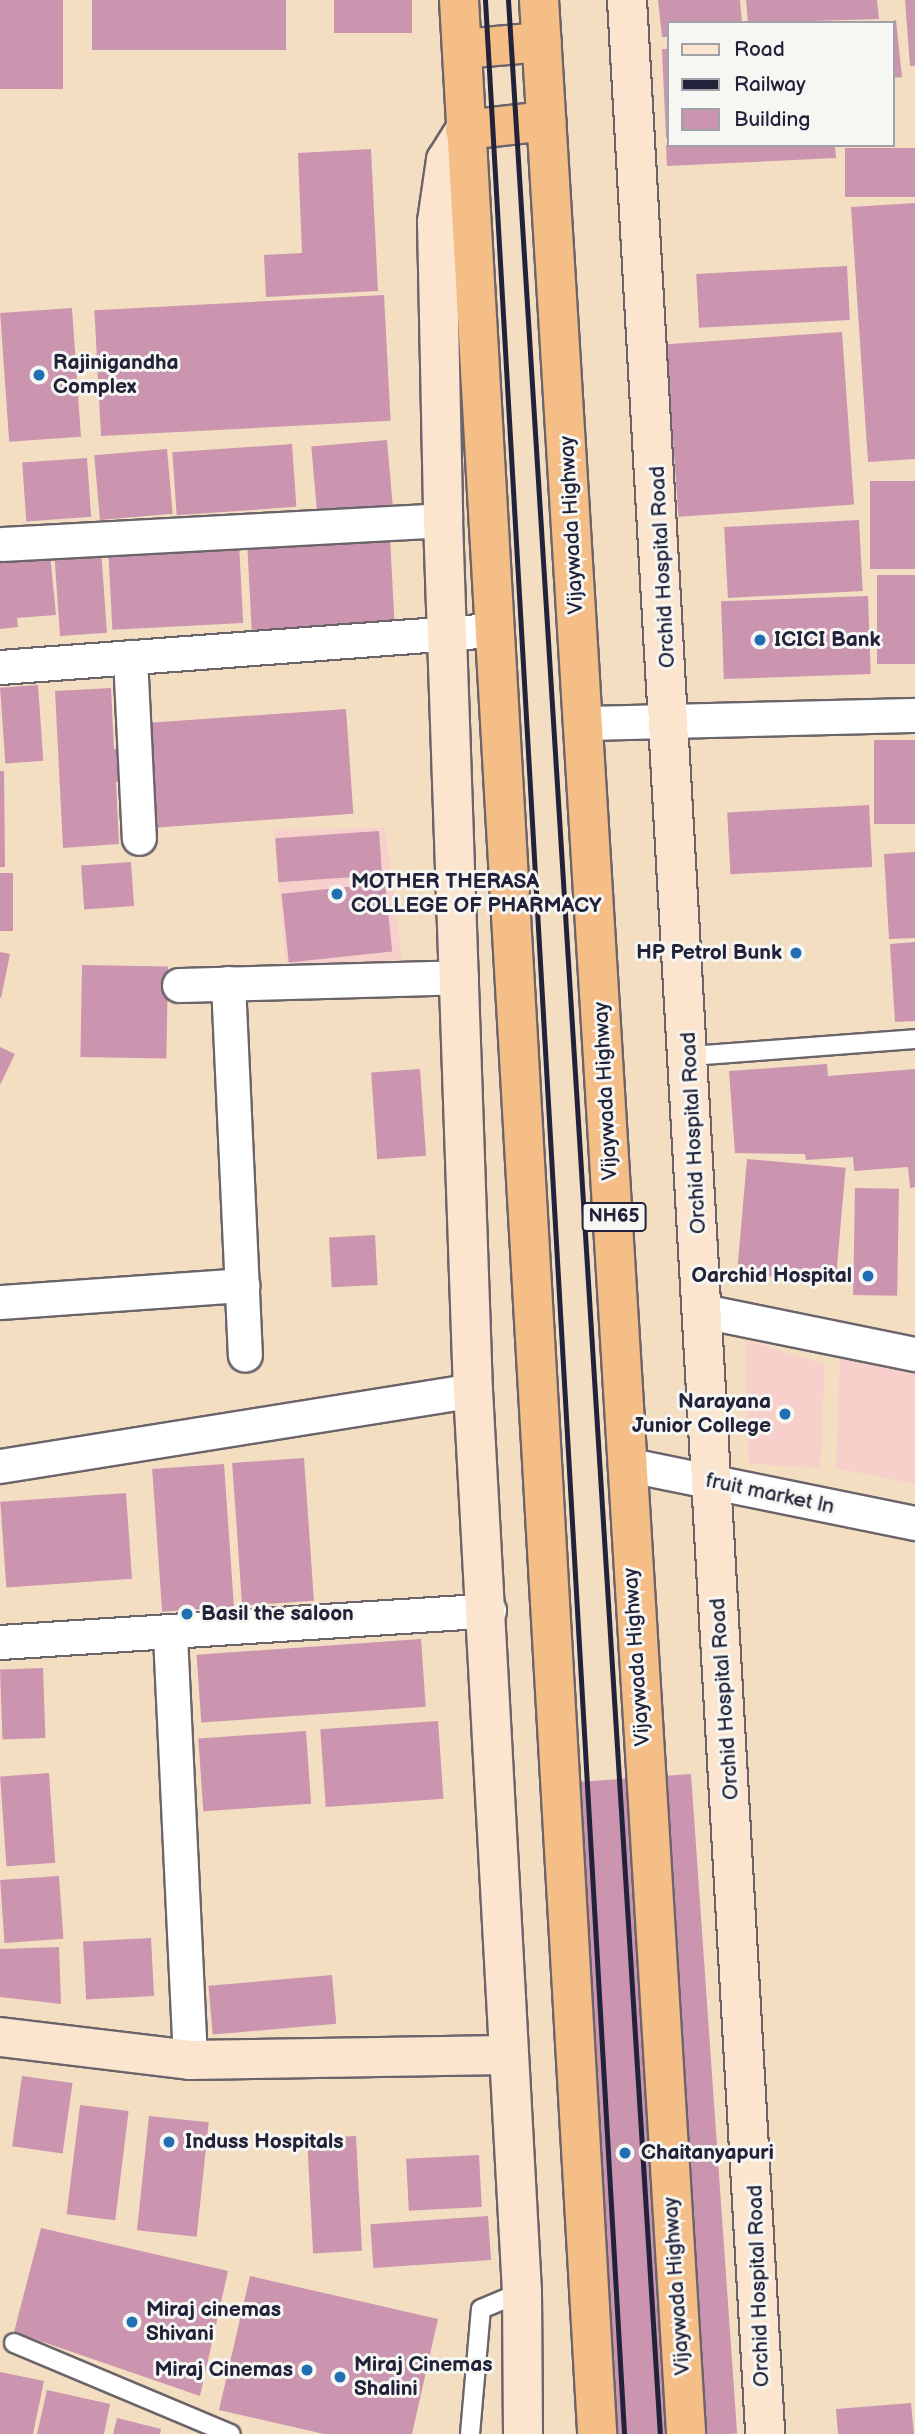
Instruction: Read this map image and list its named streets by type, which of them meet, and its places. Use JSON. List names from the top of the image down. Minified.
{"streets":{"highway":["Vijaywada Highway","NH65"],"street":["Orchid Hospital Road","fruit market ln"]},"crossings":[["Vijaywada Highway","fruit market ln"],["Orchid Hospital Road","fruit market ln"]],"places":["Rajinigandha Complex","ICICI Bank","MOTHER THERASA COLLEGE OF PHARMACY","HP Petrol Bunk","Oarchid Hospital","Narayana Junior College","Basil the saloon","Induss Hospitals","Chaitanyapuri","Miraj cinemas Shivani","Miraj Cinemas","Miraj Cinemas Shalini"],"legend":["Road","Railway","Building"]}
